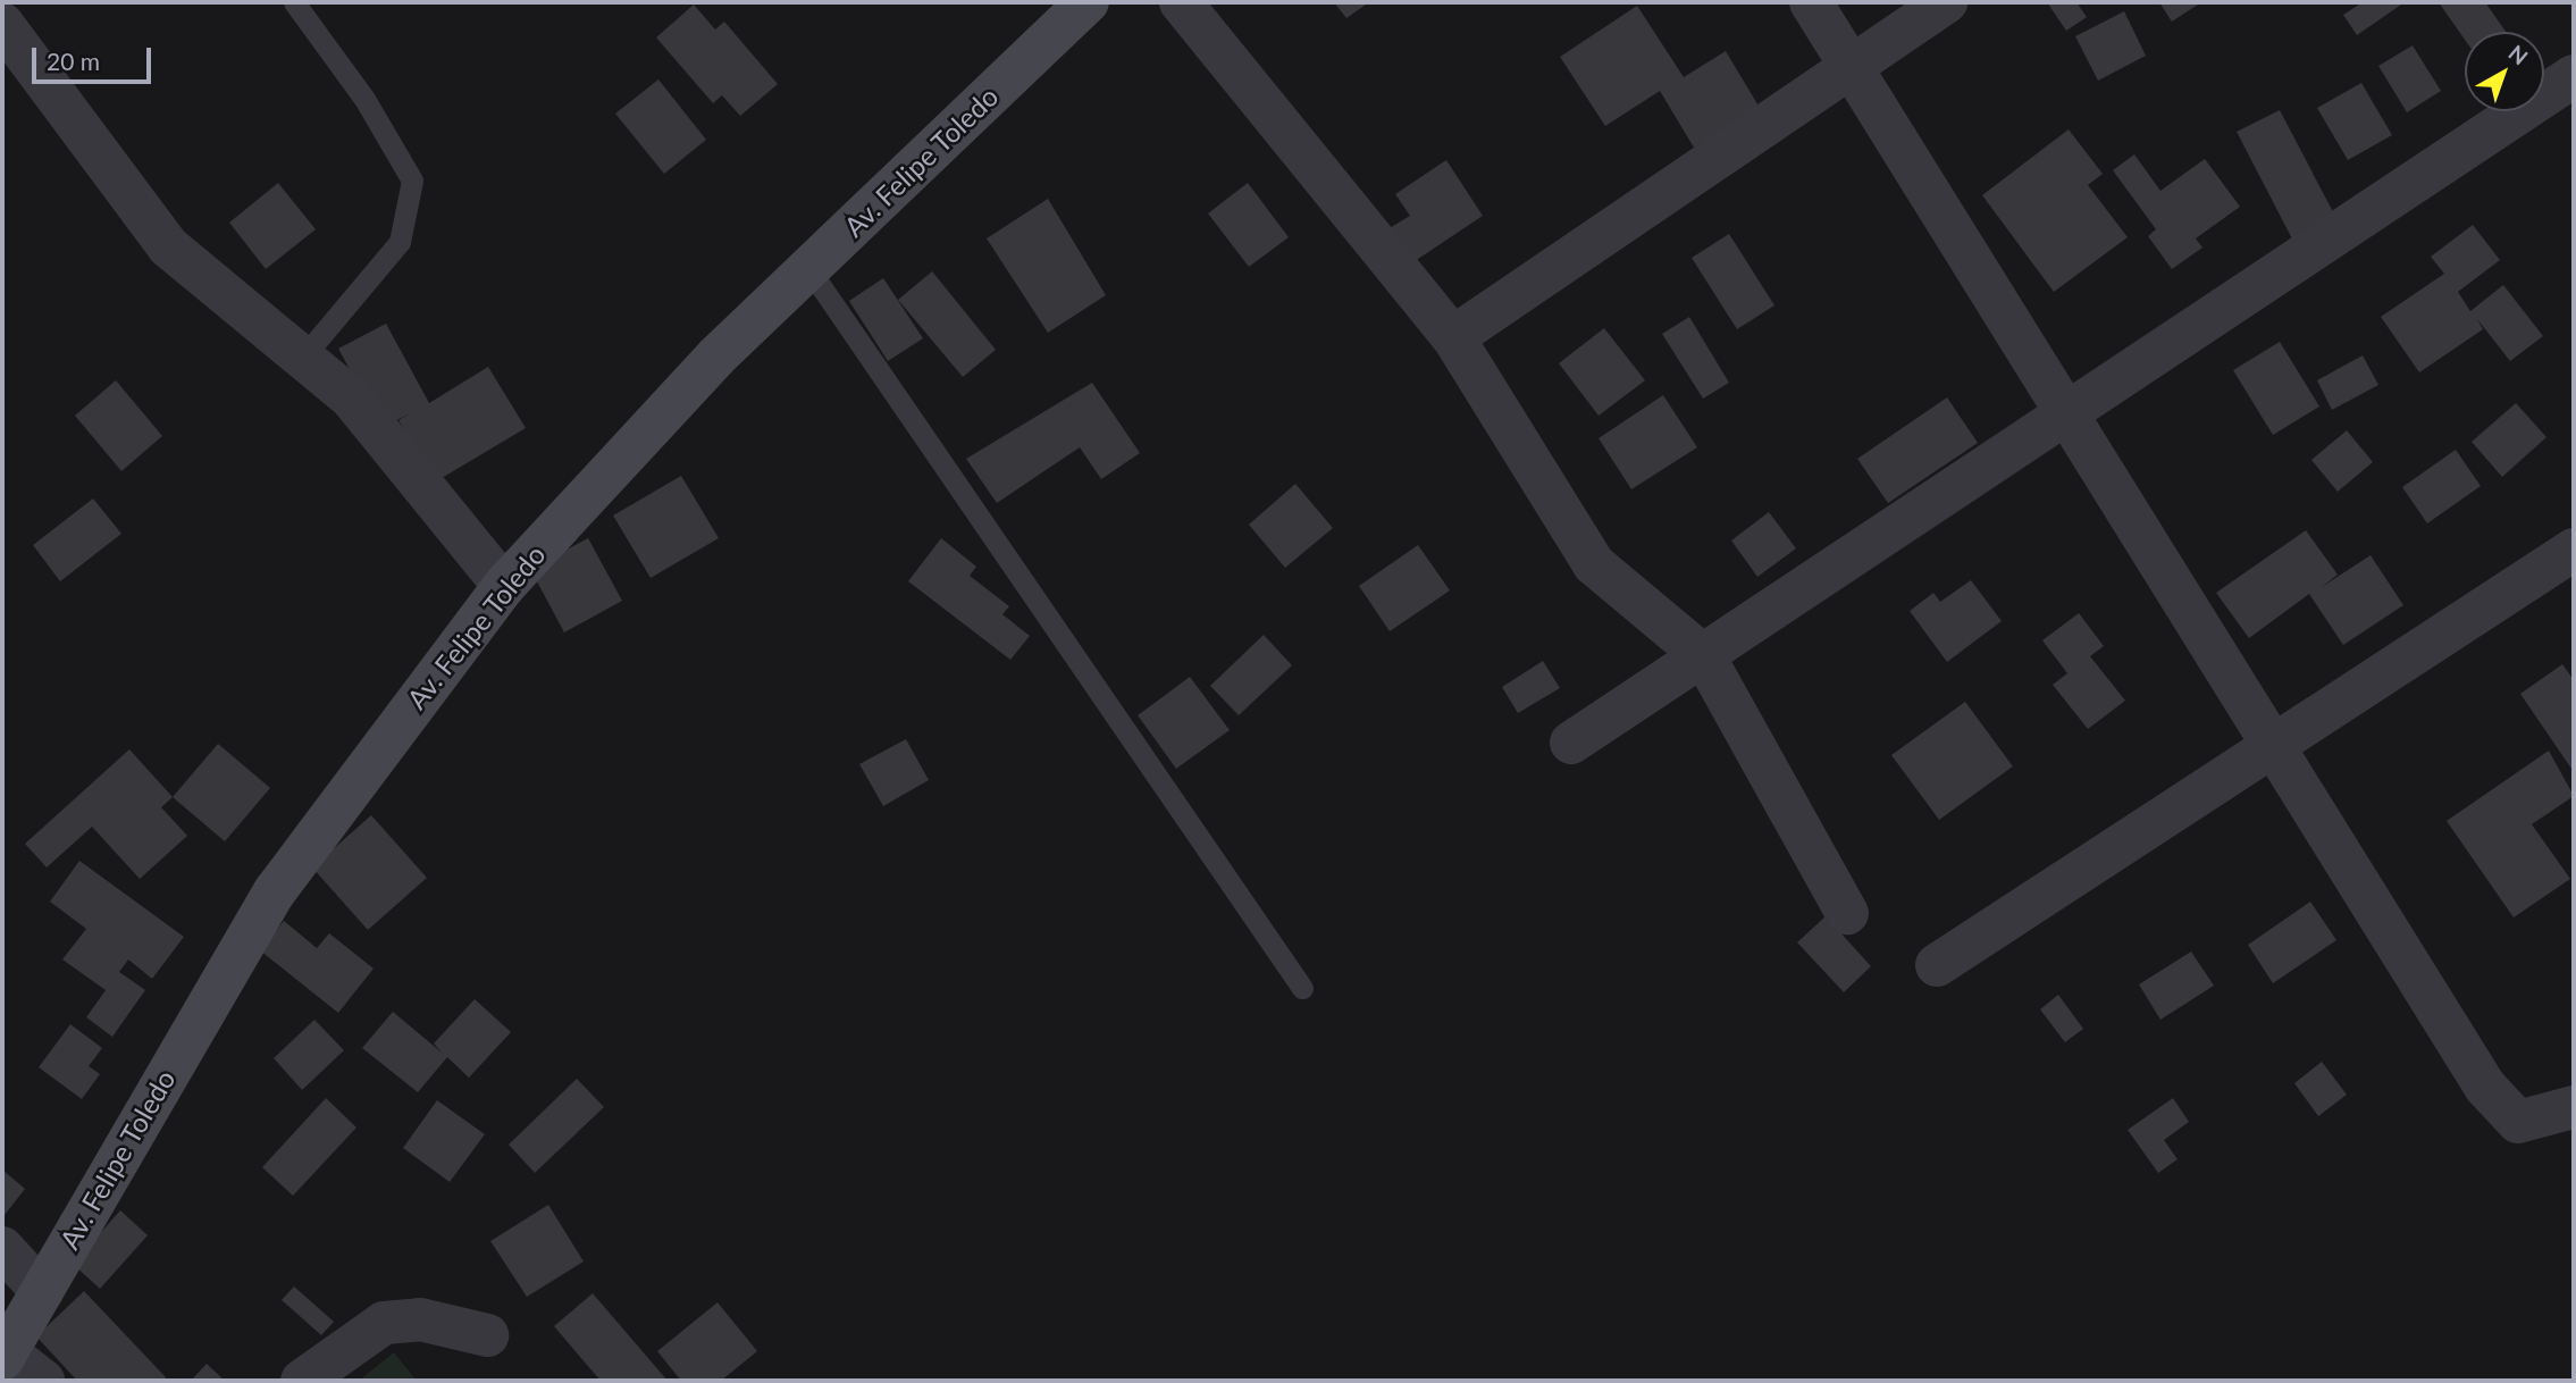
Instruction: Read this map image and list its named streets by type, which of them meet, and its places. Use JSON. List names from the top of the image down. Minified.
{"streets":{"main road":["Av. Felipe Toledo"]},"scale_bar":"20 m","north":"top right"}
